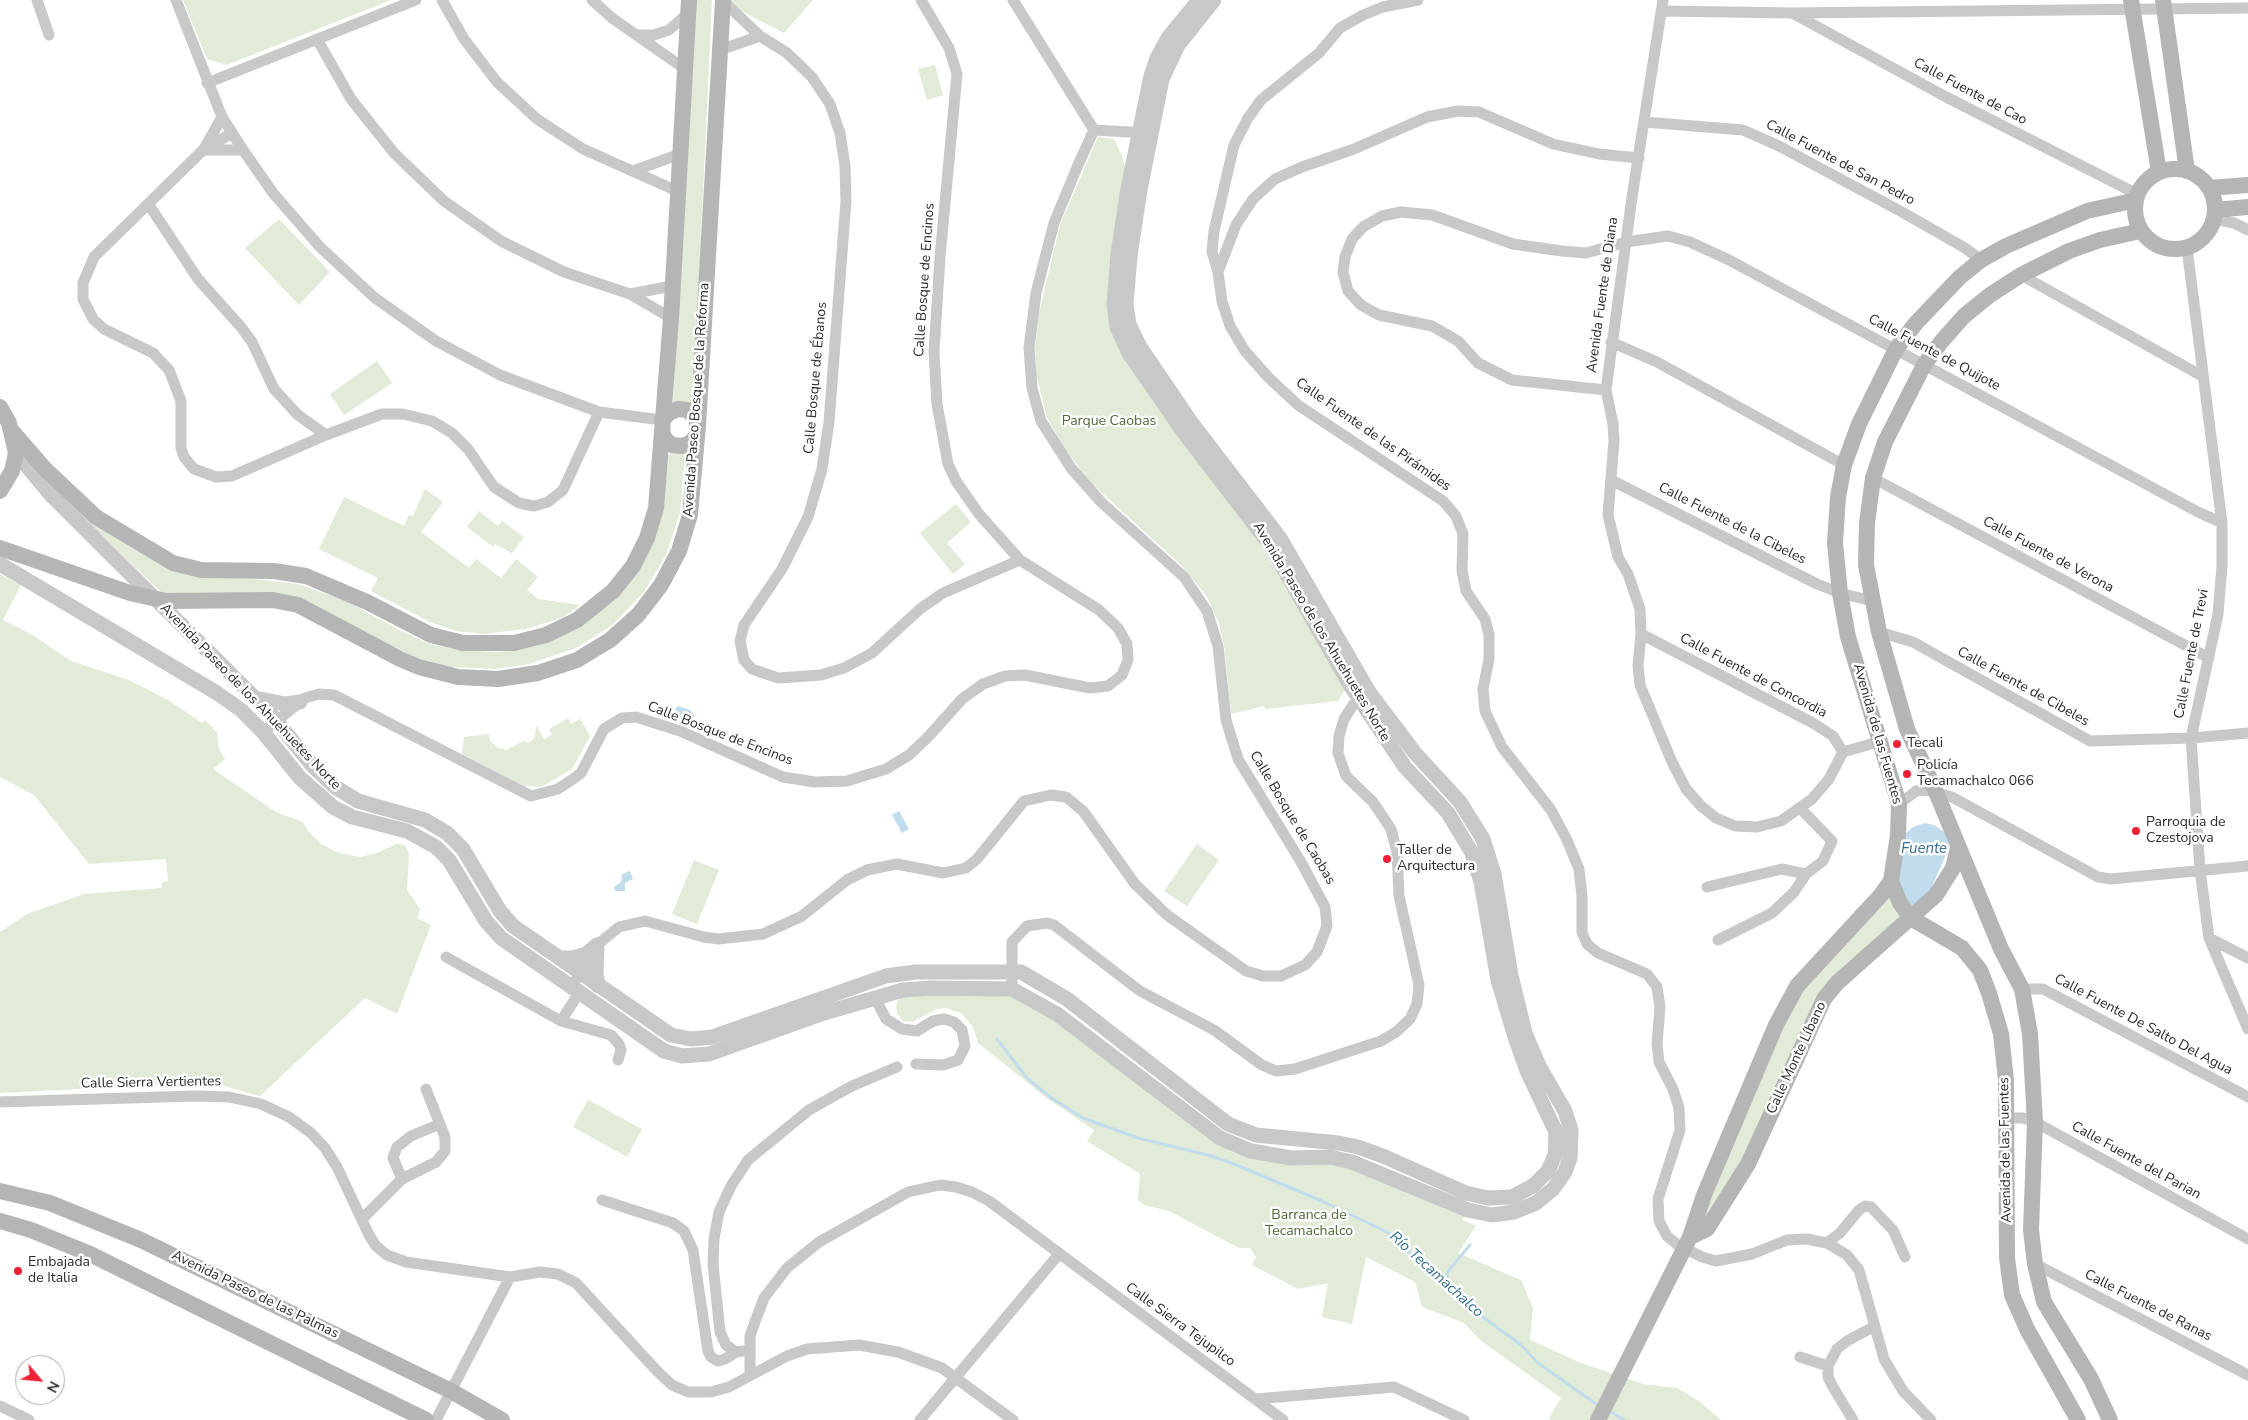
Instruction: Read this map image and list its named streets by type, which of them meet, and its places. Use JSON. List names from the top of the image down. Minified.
{"streets":{"main road":["Avenida Paseo Bosque de la Reforma","Avenida de las Fuentes","Calle Monte Líbano","Avenida Paseo de las Palmas"],"street":["Calle Fuente de Cao","Calle Fuente de San Pedro","Calle Bosque de Encinos","Avenida Fuente de Diana","Calle Fuente de Quijote","Calle Bosque de Ébanos","Calle Fuente de las Pirámides","Calle Fuente de la Cibeles","Calle Fuente de Verona","Avenida Paseo de los Ahuehuetes Norte","Calle Fuente de Trevi","Calle Fuente de Concordia","Calle Fuente de Cibeles","Calle Bosque de Caobas","Calle Fuente De Salto Del Agua","Calle Sierra Vertientes","Calle Fuente del Parian","Calle Fuente de Ranas","Calle Sierra Tejupilco"]},"crossings":[["Calle Fuente de Cao","Calle Fuente de Trevi"],["Calle Fuente de Cao","Avenida de las Fuentes"],["Calle Fuente de San Pedro","Avenida Fuente de Diana"],["Calle Fuente de San Pedro","Avenida de las Fuentes"],["Calle Bosque de Encinos","Calle Bosque de Ébanos"],["Calle Bosque de Encinos","Avenida Paseo de los Ahuehuetes Norte"],["Avenida Fuente de Diana","Calle Fuente de Quijote"],["Avenida Fuente de Diana","Calle Fuente de las Pirámides"],["Avenida Fuente de Diana","Calle Fuente de la Cibeles"],["Avenida Fuente de Diana","Calle Fuente de Concordia"],["Calle Fuente de Quijote","Calle Fuente de Trevi"],["Calle Fuente de Quijote","Avenida de las Fuentes"],["Calle Bosque de Ébanos","Avenida Paseo Bosque de la Reforma"],["Calle Fuente de la Cibeles","Avenida de las Fuentes"],["Calle Fuente de Verona","Calle Fuente de Trevi"],["Calle Fuente de Verona","Avenida de las Fuentes"],["Avenida Paseo de los Ahuehuetes Norte","Calle Bosque de Caobas"],["Calle Fuente de Trevi","Calle Fuente de Cibeles"],["Calle Fuente de Trevi","Avenida de las Fuentes"],["Calle Fuente de Cibeles","Avenida de las Fuentes"],["Avenida de las Fuentes","Calle Fuente De Salto Del Agua"],["Avenida de las Fuentes","Calle Monte Líbano"],["Avenida de las Fuentes","Calle Fuente del Parian"],["Avenida de las Fuentes","Calle Fuente de Ranas"],["Calle Sierra Vertientes","Calle Sierra Tejupilco"]],"water":["Fuente","Río Tecamachalco"],"parks":["Parque Caobas","Barranca de Tecamachalco"],"places":["Tecali","Policía Tecamachalco 066","Parroquia de Czestojova","Taller de Arquitectura","Embajada de Italia"],"north":"bottom right"}
